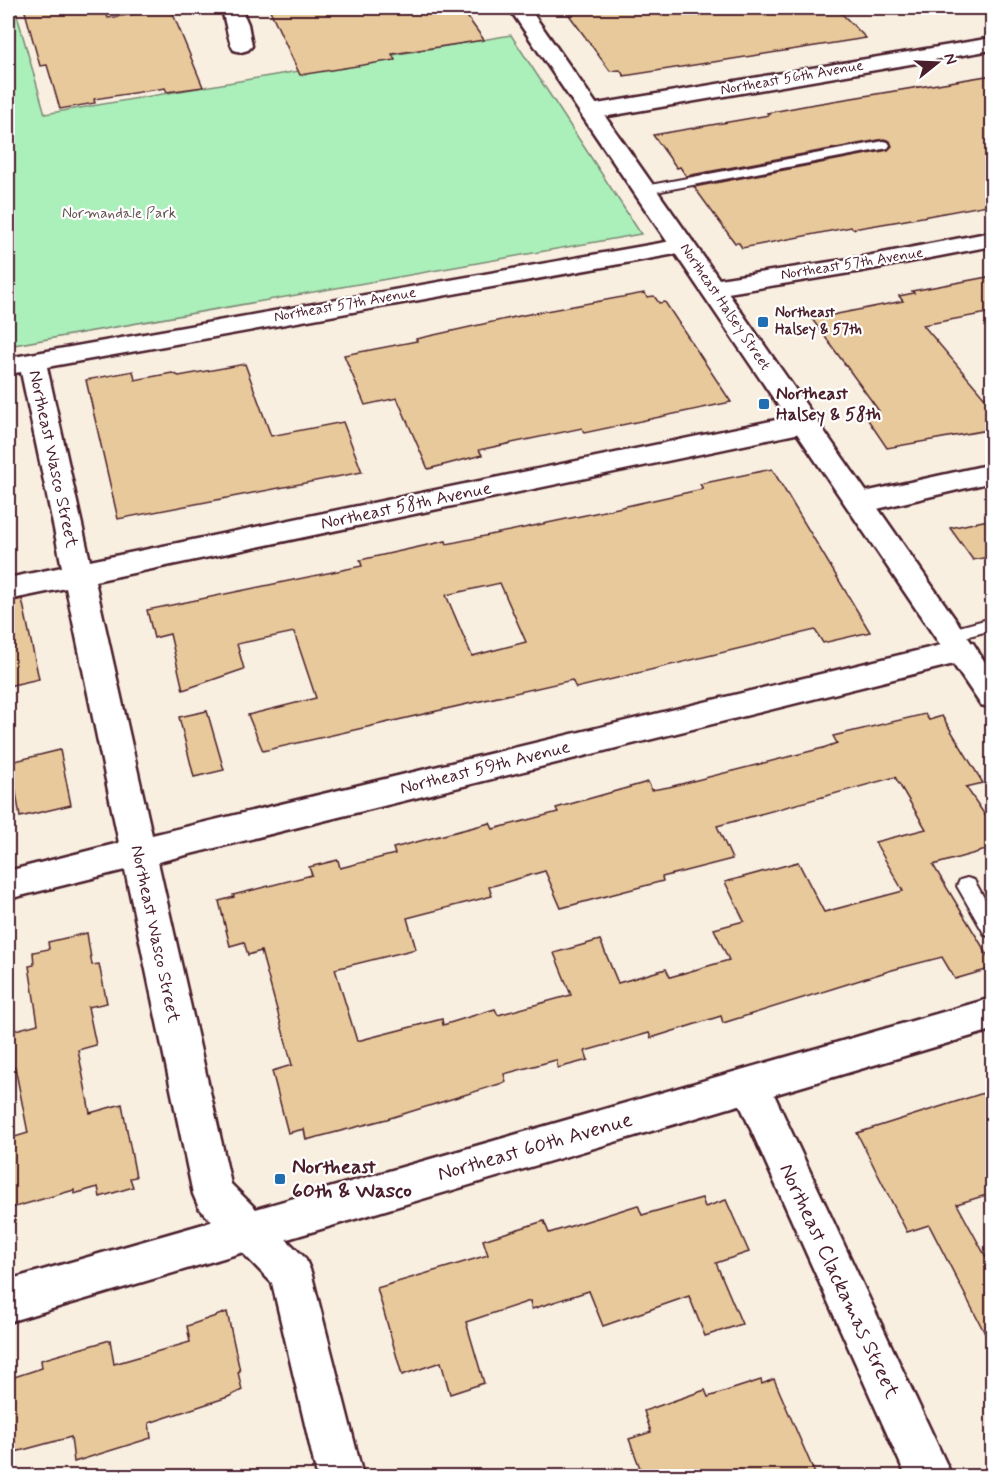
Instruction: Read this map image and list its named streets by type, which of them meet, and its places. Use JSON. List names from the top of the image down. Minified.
{"streets":{"street":["Northeast 56th Avenue","Northeast 57th Avenue","Northeast Halsey Street","Northeast Wasco Street","Northeast 58th Avenue","Northeast 59th Avenue","Northeast 60th Avenue","Northeast Clackamas Street"]},"crossings":[["Northeast 56th Avenue","Northeast Halsey Street"],["Northeast 57th Avenue","Northeast Halsey Street"],["Northeast 57th Avenue","Northeast Wasco Street"],["Northeast Halsey Street","Northeast 58th Avenue"],["Northeast Halsey Street","Northeast 59th Avenue"],["Northeast Wasco Street","Northeast 58th Avenue"],["Northeast Wasco Street","Northeast 59th Avenue"],["Northeast Wasco Street","Northeast 60th Avenue"],["Northeast 60th Avenue","Northeast Clackamas Street"]],"parks":["Normandale Park"],"places":{"transit":["Northeast Halsey & 57th","Northeast Halsey & 58th","Northeast 60th & Wasco"]},"north":"right"}
